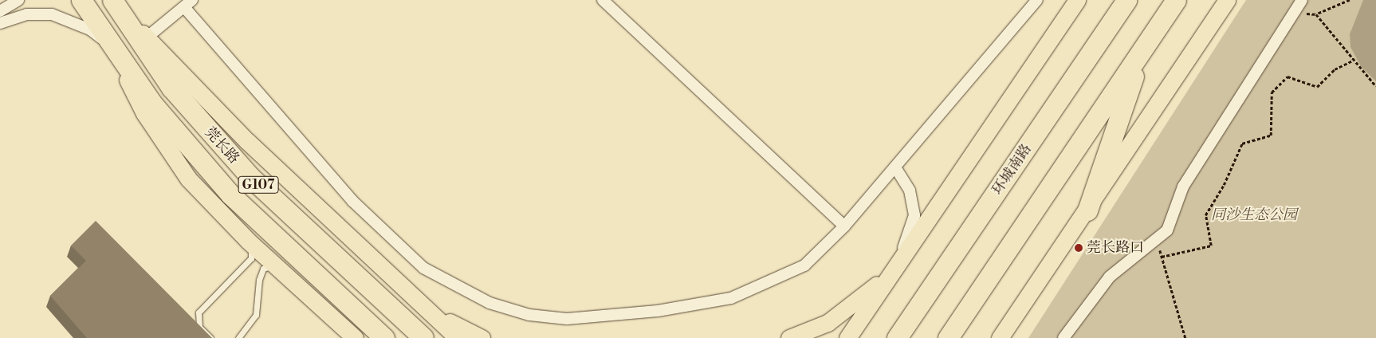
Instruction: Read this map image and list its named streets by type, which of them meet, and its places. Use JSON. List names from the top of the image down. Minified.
{"streets":{"highway":["莞长路","环城南路","G107"]},"parks":["同沙生态公园"],"places":["莞长路口"]}
